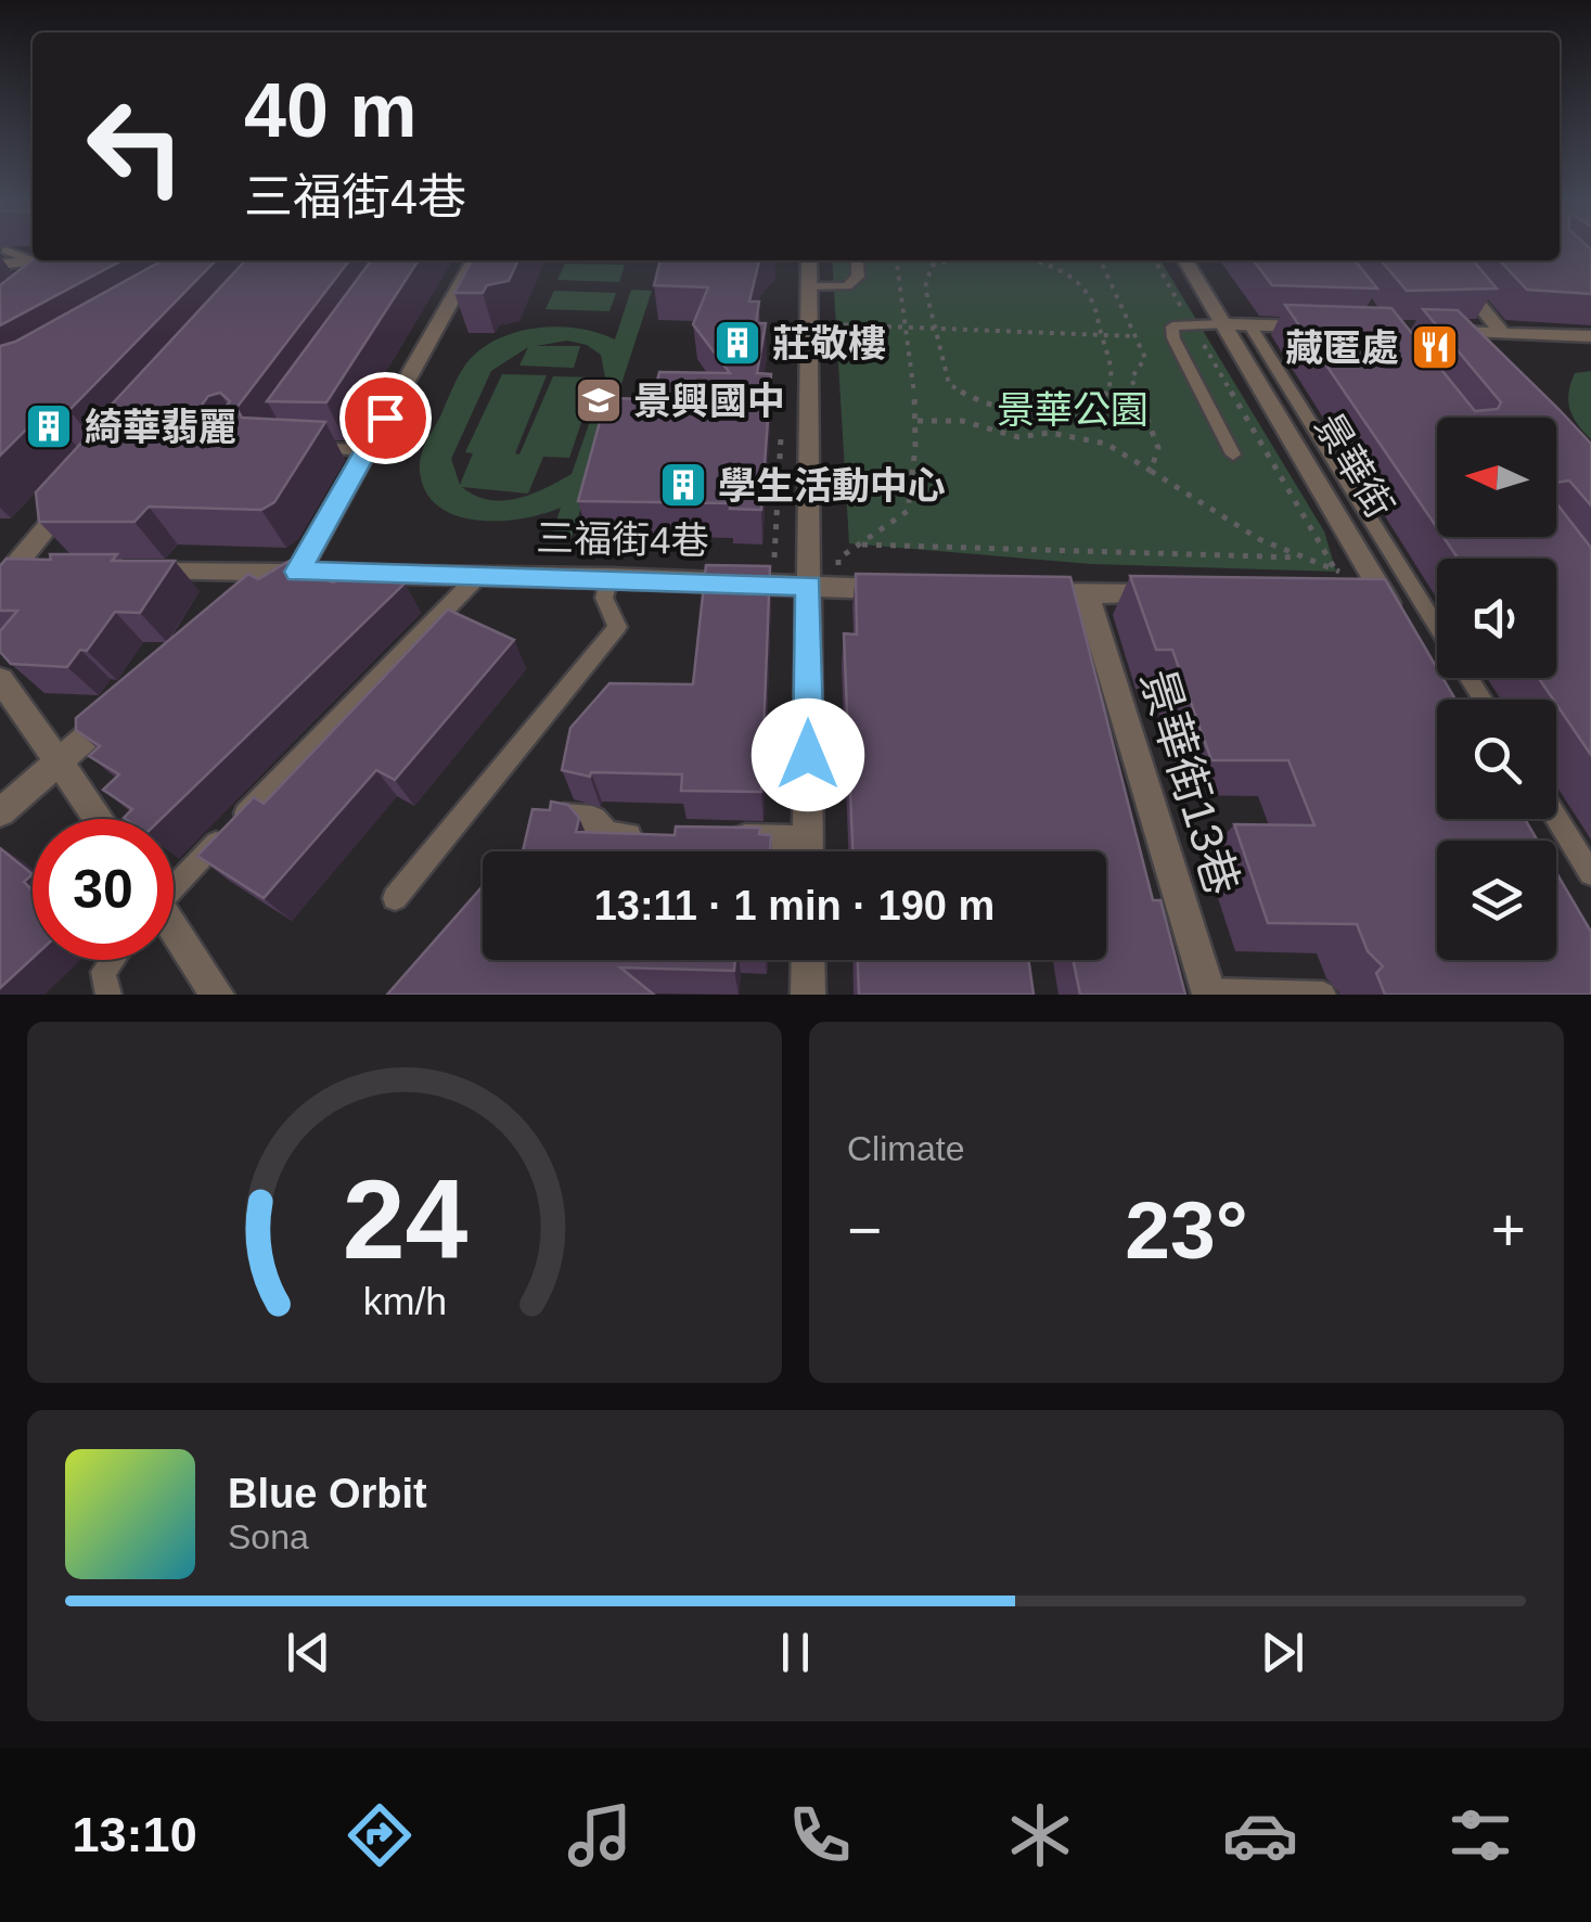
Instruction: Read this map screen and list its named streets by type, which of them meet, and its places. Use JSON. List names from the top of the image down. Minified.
{"streets":{"street":["景華街","三福街4巷","景華街13巷"]},"parks":["景華公園"],"places":{"building":["莊敬樓","綺華翡麗","學生活動中心"],"restaurant":["藏匿處"],"school or university":["景興國中"]},"north":"left","page":{"turn":["40 m","三福街4巷"],"limit":"30","trip":"13:11 · 1 min · 190 m","tile":"Climate","heat":["−","23°","+"],"song":["Blue Orbit","Sona"],"tabs":"13:10","gauge":["24","km/h"]}}
